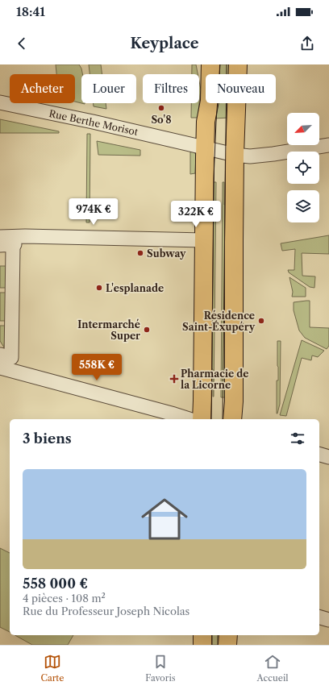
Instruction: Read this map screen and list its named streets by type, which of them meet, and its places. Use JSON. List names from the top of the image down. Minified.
{"streets":{"street":["Rue Berthe Morisot"]},"places":{"other":["So'8","Subway","L'esplanade","Résidence Saint-Éxupéry","Intermarché Super"],"health":["Pharmacie de la Licorne"]},"north":"bottom left","page":{"status":"18:41","header":"Keyplace","chip":["Acheter","Louer","Filtres","Nouveau"],"price":["974K €","322K €","558K €"],"heading":"3 biens","list":[{"name":"558 000 €","note":"4 pièces · 108 m² · Rue du Professeur Joseph Nicolas"}],"tabs":["Carte","Favoris","Accueil"]}}
